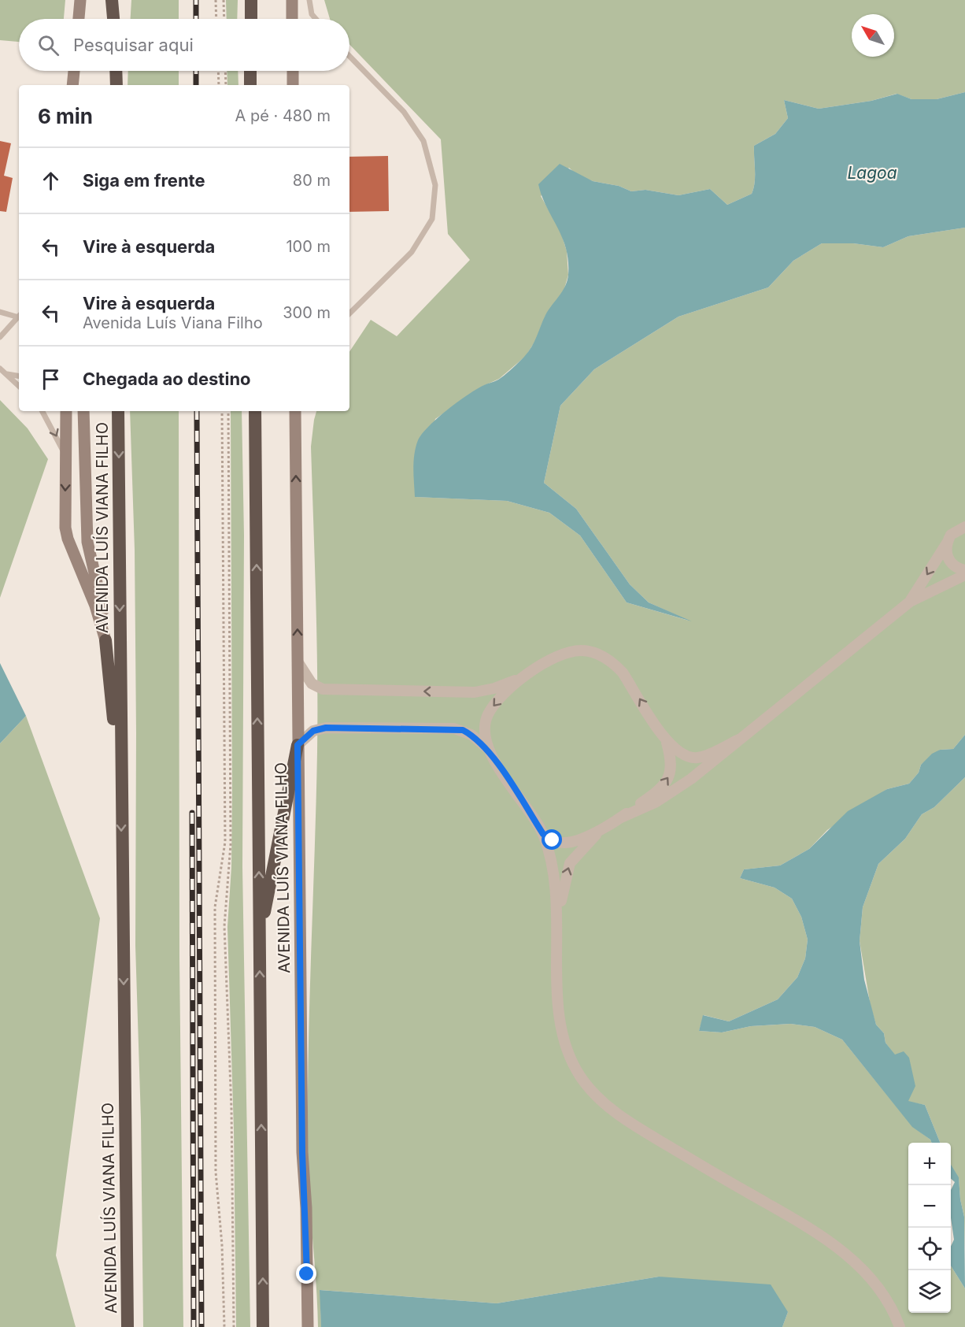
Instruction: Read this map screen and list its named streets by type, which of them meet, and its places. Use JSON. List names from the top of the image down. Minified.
{"streets":{"highway":["AVENIDA LUÍS VIANA FILHO"]},"water":["Lagoa"],"north":"top left","page":{"search":"Pesquisar aqui","heading":["6 min","A pé · 480 m"],"list":[["Siga em frente","80 m"],["Vire à esquerda","100 m"],["Vire à esquerda","Avenida Luís Viana Filho","300 m"],"Chegada ao destino"],"map_buttons":["+","−"]}}
